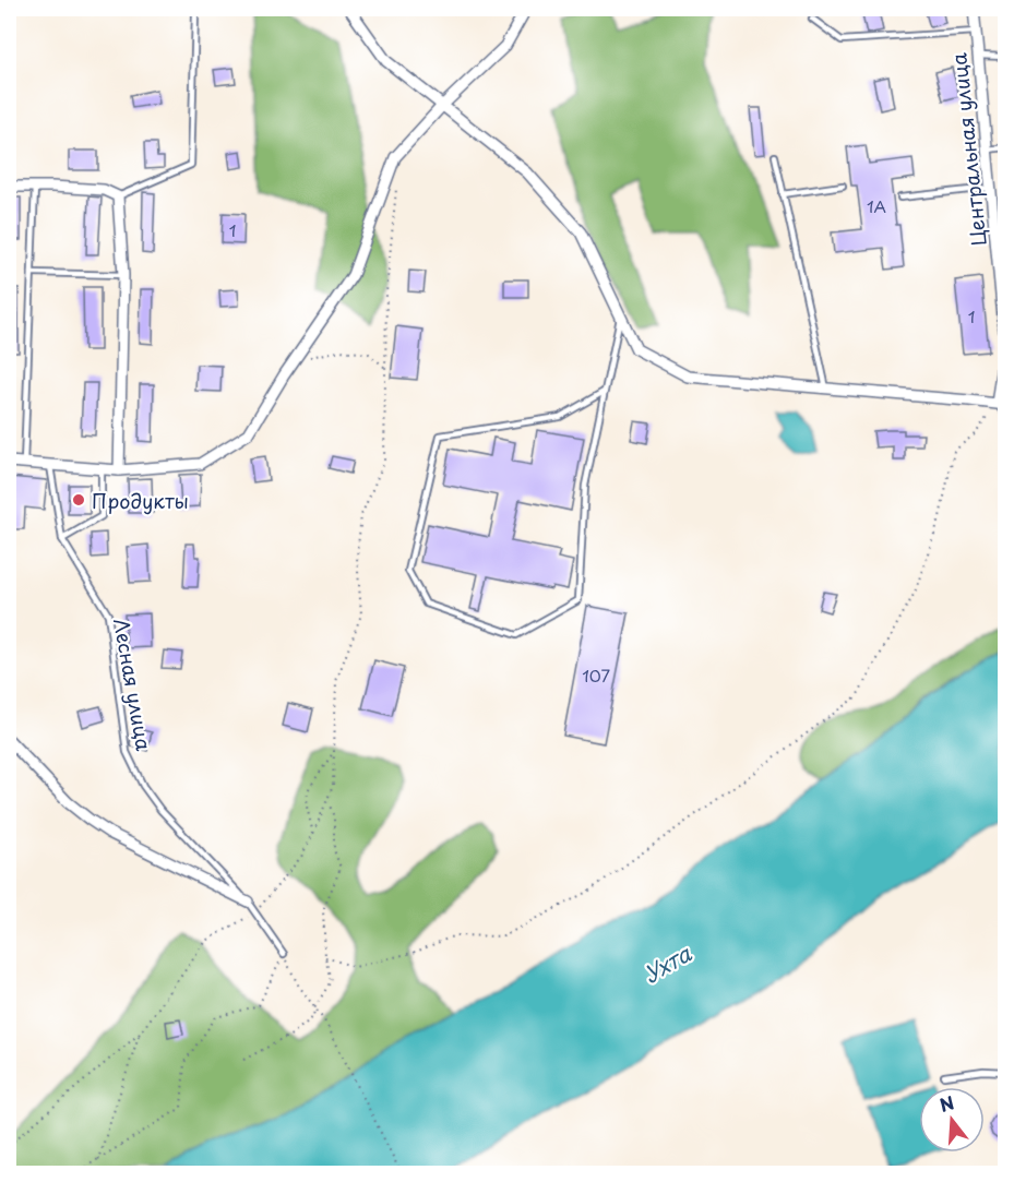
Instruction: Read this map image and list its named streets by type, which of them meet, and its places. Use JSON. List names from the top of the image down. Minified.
{"streets":{"street":["Центральная улица"],"lane":["Лесная улица"]},"water":["Ухта"],"places":["Продукты"],"house_numbers":["1А","1","1","107"],"north":"top"}
